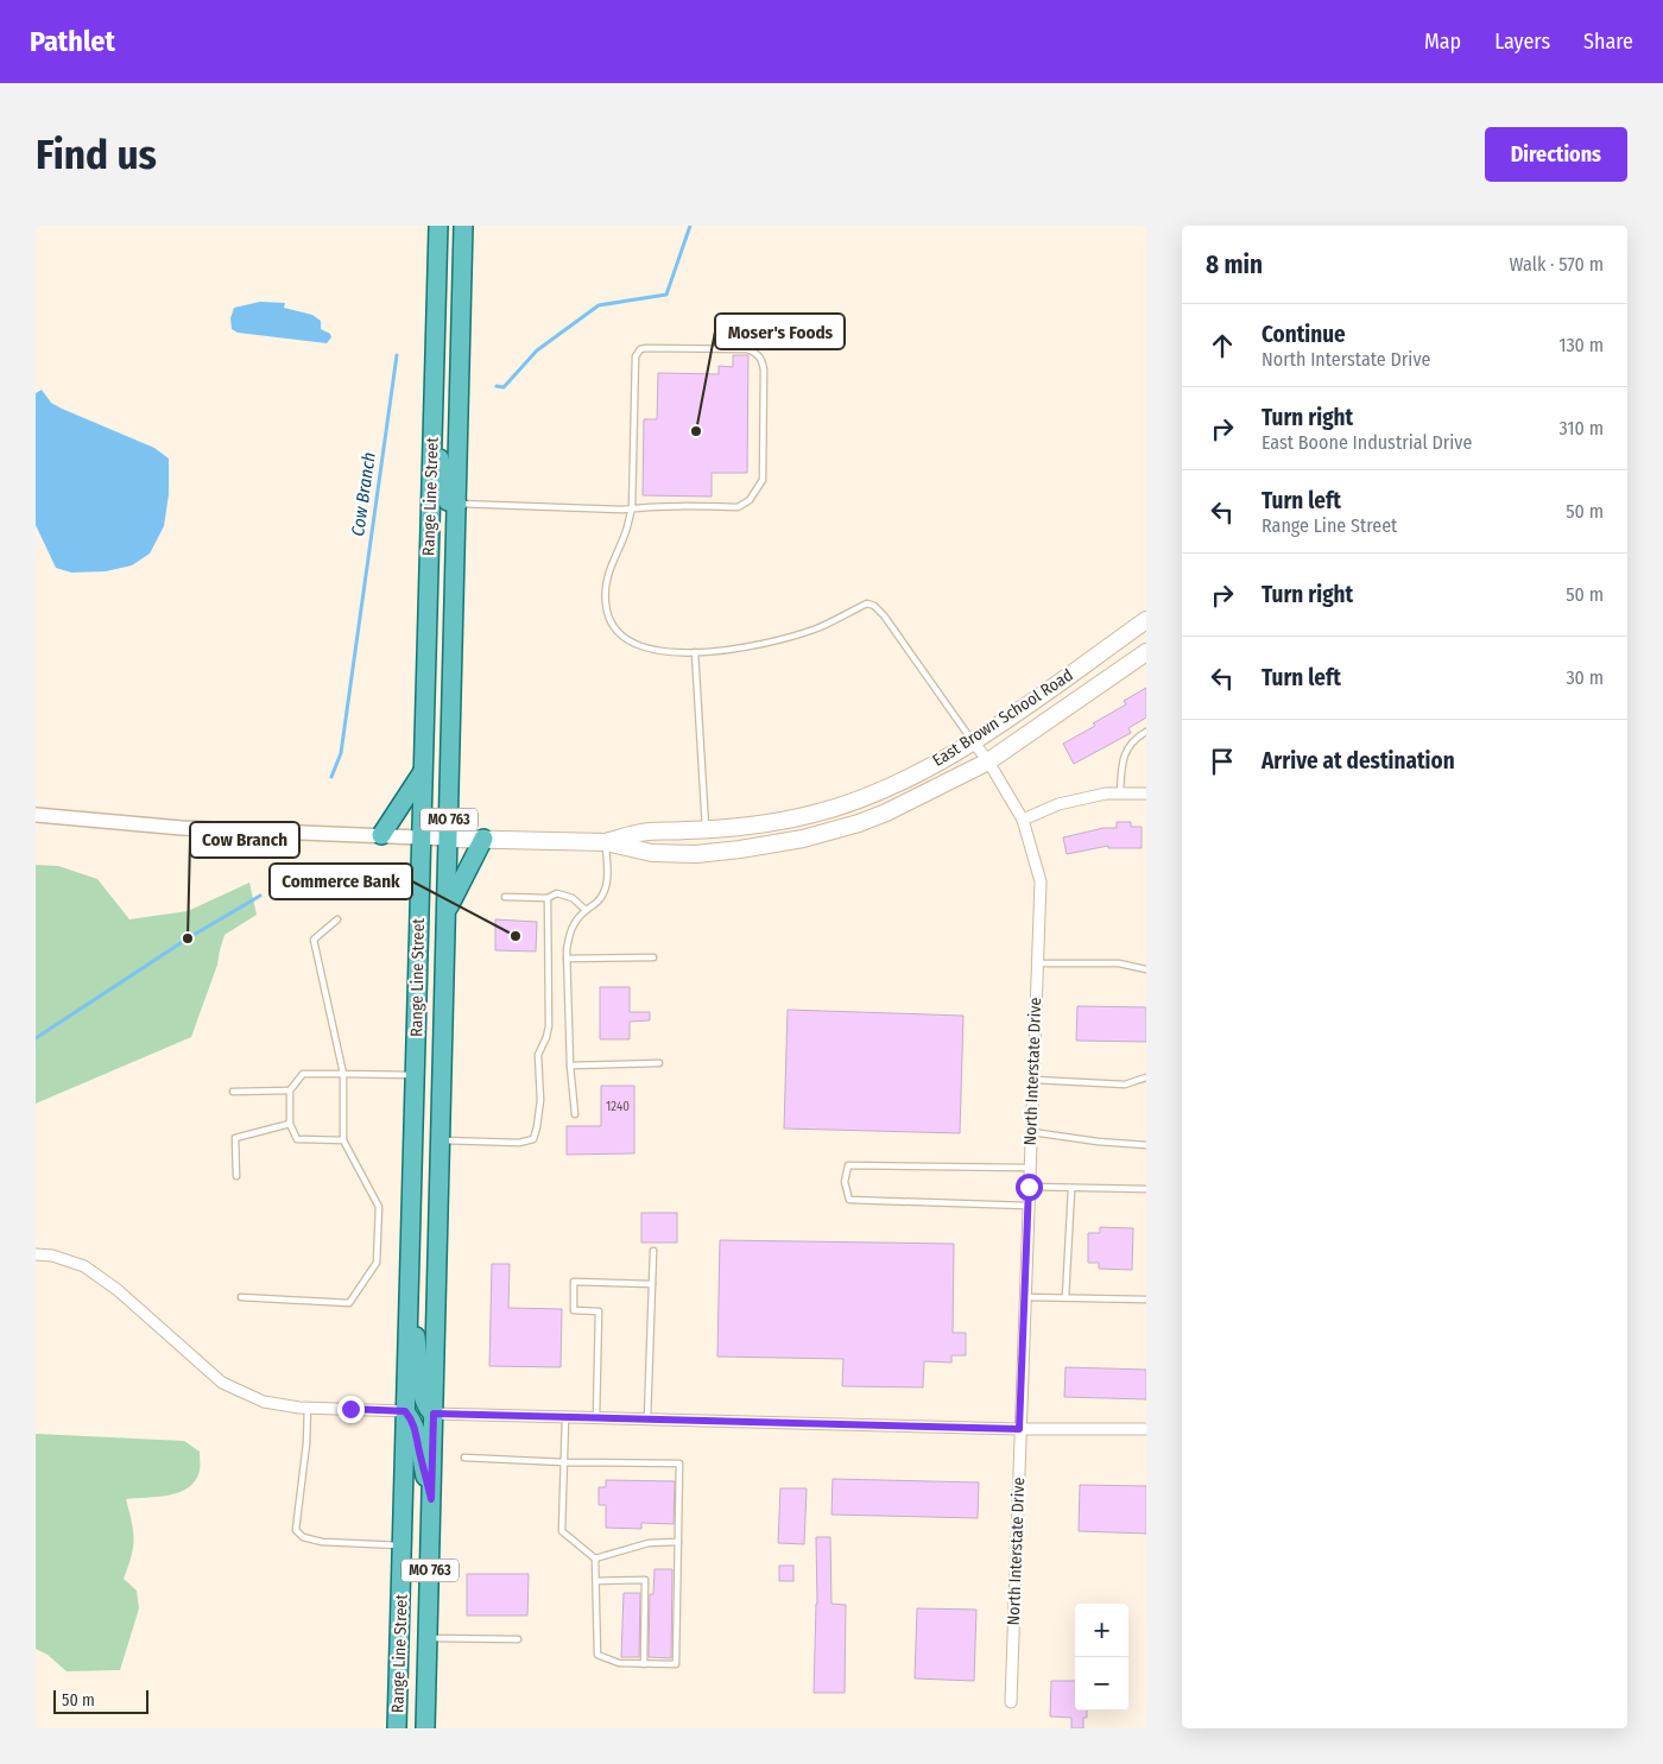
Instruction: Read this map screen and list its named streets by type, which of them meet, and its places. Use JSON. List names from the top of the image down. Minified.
{"streets":{"main road":["Range Line Street","East Brown School Road","MO 763"],"street":["North Interstate Drive"]},"crossings":[["Range Line Street","East Brown School Road"],["East Brown School Road","North Interstate Drive"]],"water":["Cow Branch"],"places":["Moser's Foods","Commerce Bank","Cow Branch"],"house_numbers":["1240"],"scale_bar":"50 m","page":{"header":"Pathlet","nav":["Map","Layers","Share"],"buttons":"Directions","title":"Find us","heading":["8 min","Walk · 570 m"],"list":[["Continue","North Interstate Drive","130 m"],["Turn right","East Boone Industrial Drive","310 m"],["Turn left","Range Line Street","50 m"],["Turn right","50 m"],["Turn left","30 m"],"Arrive at destination"],"map_buttons":["+","−"],"scale":"50 m"}}
